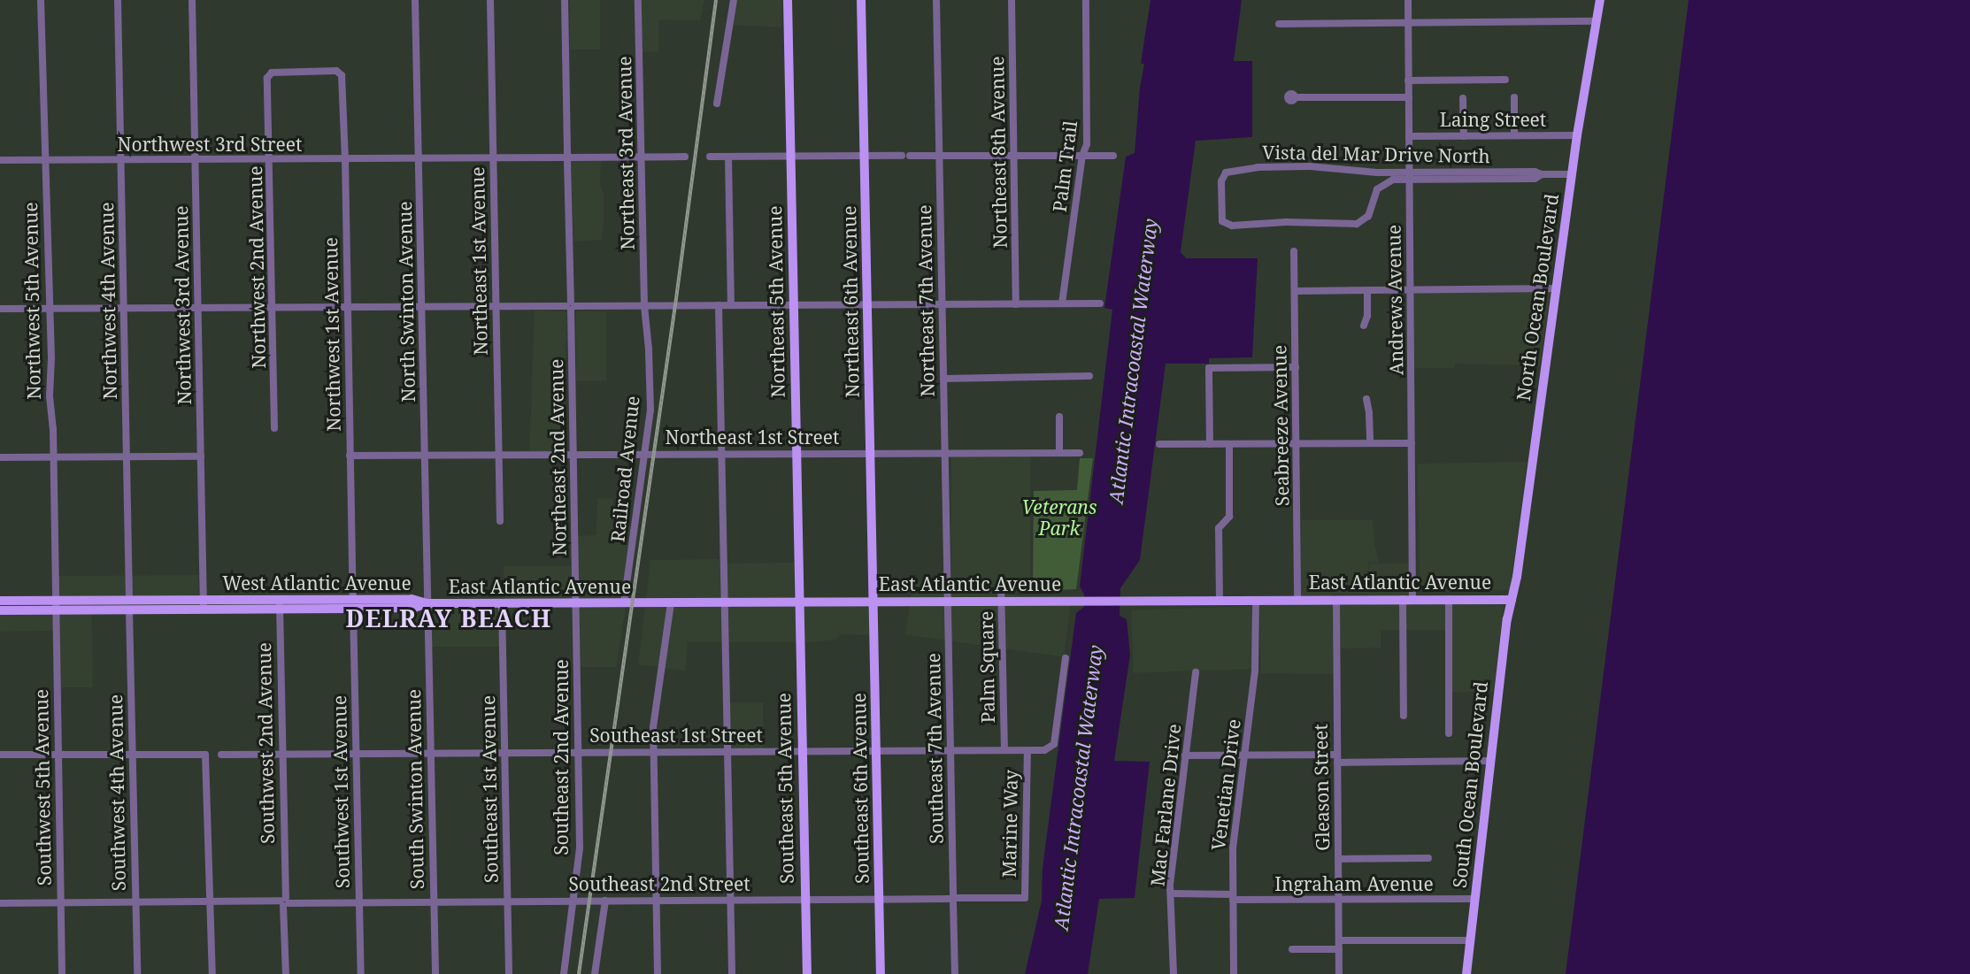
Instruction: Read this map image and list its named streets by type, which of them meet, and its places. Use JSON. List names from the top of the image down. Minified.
{"streets":{"main road":["North Ocean Boulevard","Northeast 5th Avenue","Northeast 6th Avenue","East Atlantic Avenue","West Atlantic Avenue","South Ocean Boulevard","Southeast 5th Avenue","Southeast 6th Avenue"],"street":["Laing Street","Northwest 3rd Street","Northeast 8th Avenue","Northeast 3rd Avenue","Vista del Mar Drive North","Palm Trail","Northeast 1st Avenue","Northwest 2nd Avenue","Andrews Avenue","Northwest 5th Avenue","Northwest 4th Avenue","Northeast 7th Avenue","North Swinton Avenue","Northwest 3rd Avenue","Northwest 1st Avenue","Seabreeze Avenue","Northeast 1st Street","Northeast 2nd Avenue","Railroad Avenue","Palm Square","Southeast 1st Street","Southwest 2nd Avenue","Southeast 7th Avenue","Southeast 2nd Avenue","Venetian Drive","Southwest 5th Avenue","Gleason Street","South Swinton Avenue","Southeast 1st Avenue","Southwest 1st Avenue","Southwest 4th Avenue","Mac Farlane Drive","Marine Way","Southeast 2nd Street","Ingraham Avenue"]},"crossings":[["Laing Street","North Ocean Boulevard"],["Laing Street","Andrews Avenue"],["Northwest 3rd Street","Northeast 3rd Avenue"],["Northwest 3rd Street","Northeast 1st Avenue"],["Northwest 3rd Street","Northwest 2nd Avenue"],["Northwest 3rd Street","Northwest 5th Avenue"],["Northwest 3rd Street","Northwest 4th Avenue"],["Northwest 3rd Street","North Swinton Avenue"],["Northwest 3rd Street","Northwest 3rd Avenue"],["Northwest 3rd Street","Northwest 1st Avenue"],["Northwest 3rd Street","Northeast 2nd Avenue"],["Northeast 3rd Avenue","Railroad Avenue"],["Vista del Mar Drive North","North Ocean Boulevard"],["Vista del Mar Drive North","Andrews Avenue"],["Northeast 1st Avenue","Northeast 1st Street"],["Northwest 2nd Avenue","Northwest 1st Avenue"],["North Ocean Boulevard","East Atlantic Avenue"],["North Ocean Boulevard","South Ocean Boulevard"],["Andrews Avenue","East Atlantic Avenue"],["Northwest 5th Avenue","West Atlantic Avenue"],["Northwest 5th Avenue","Southwest 5th Avenue"],["Northwest 4th Avenue","West Atlantic Avenue"],["Northwest 4th Avenue","Southwest 4th Avenue"],["Northeast 7th Avenue","Northeast 1st Street"],["Northeast 7th Avenue","East Atlantic Avenue"],["Northeast 7th Avenue","Southeast 7th Avenue"],["North Swinton Avenue","Northeast 1st Street"],["North Swinton Avenue","East Atlantic Avenue"],["North Swinton Avenue","West Atlantic Avenue"],["North Swinton Avenue","South Swinton Avenue"],["Northeast 5th Avenue","Northeast 1st Street"],["Northeast 5th Avenue","East Atlantic Avenue"],["Northeast 5th Avenue","Southeast 5th Avenue"],["Northeast 6th Avenue","Northeast 1st Street"],["Northeast 6th Avenue","East Atlantic Avenue"],["Northeast 6th Avenue","Southeast 6th Avenue"],["Northwest 3rd Avenue","West Atlantic Avenue"],["Northwest 1st Avenue","Northeast 1st Street"],["Northwest 1st Avenue","West Atlantic Avenue"],["Northwest 1st Avenue","Southwest 1st Avenue"],["Seabreeze Avenue","East Atlantic Avenue"],["Northeast 1st Street","Northeast 2nd Avenue"],["Northeast 1st Street","Railroad Avenue"],["Northeast 2nd Avenue","East Atlantic Avenue"],["Northeast 2nd Avenue","Southeast 2nd Avenue"],["Railroad Avenue","East Atlantic Avenue"],["East Atlantic Avenue","West Atlantic Avenue"],["East Atlantic Avenue","Palm Square"],["East Atlantic Avenue","Southeast 7th Avenue"],["East Atlantic Avenue","Southeast 2nd Avenue"],["East Atlantic Avenue","Venetian Drive"],["East Atlantic Avenue","South Ocean Boulevard"],["East Atlantic Avenue","Gleason Street"],["East Atlantic Avenue","Southeast 5th Avenue"],["East Atlantic Avenue","Southeast 6th Avenue"],["East Atlantic Avenue","South Swinton Avenue"],["East Atlantic Avenue","Southeast 1st Avenue"],["West Atlantic Avenue","Southwest 2nd Avenue"],["West Atlantic Avenue","Southwest 5th Avenue"],["West Atlantic Avenue","South Swinton Avenue"],["West Atlantic Avenue","Southwest 1st Avenue"],["West Atlantic Avenue","Southwest 4th Avenue"],["Palm Square","Southeast 1st Street"],["Southeast 1st Street","Southwest 2nd Avenue"],["Southeast 1st Street","Southeast 7th Avenue"],["Southeast 1st Street","Southeast 2nd Avenue"],["Southeast 1st Street","Southeast 5th Avenue"],["Southeast 1st Street","Southeast 6th Avenue"],["Southeast 1st Street","South Swinton Avenue"],["Southeast 1st Street","Southeast 1st Avenue"],["Southeast 1st Street","Southwest 1st Avenue"],["Southeast 1st Street","Marine Way"],["Southwest 2nd Avenue","Southeast 2nd Street"],["Southeast 7th Avenue","Southeast 2nd Street"],["Southeast 2nd Avenue","Southeast 2nd Street"],["Venetian Drive","Ingraham Avenue"],["South Ocean Boulevard","Ingraham Avenue"],["Southwest 5th Avenue","Southeast 2nd Street"],["Gleason Street","Ingraham Avenue"],["Southeast 5th Avenue","Southeast 2nd Street"],["Southeast 6th Avenue","Southeast 2nd Street"],["South Swinton Avenue","Southeast 2nd Street"],["Southeast 1st Avenue","Southeast 2nd Street"],["Southwest 1st Avenue","Southeast 2nd Street"],["Southwest 4th Avenue","Southeast 2nd Street"],["Mac Farlane Drive","Ingraham Avenue"],["Marine Way","Southeast 2nd Street"]],"districts":["DELRAY BEACH"],"water":["Atlantic Intracoastal Waterway"],"parks":["Veterans Park"]}
